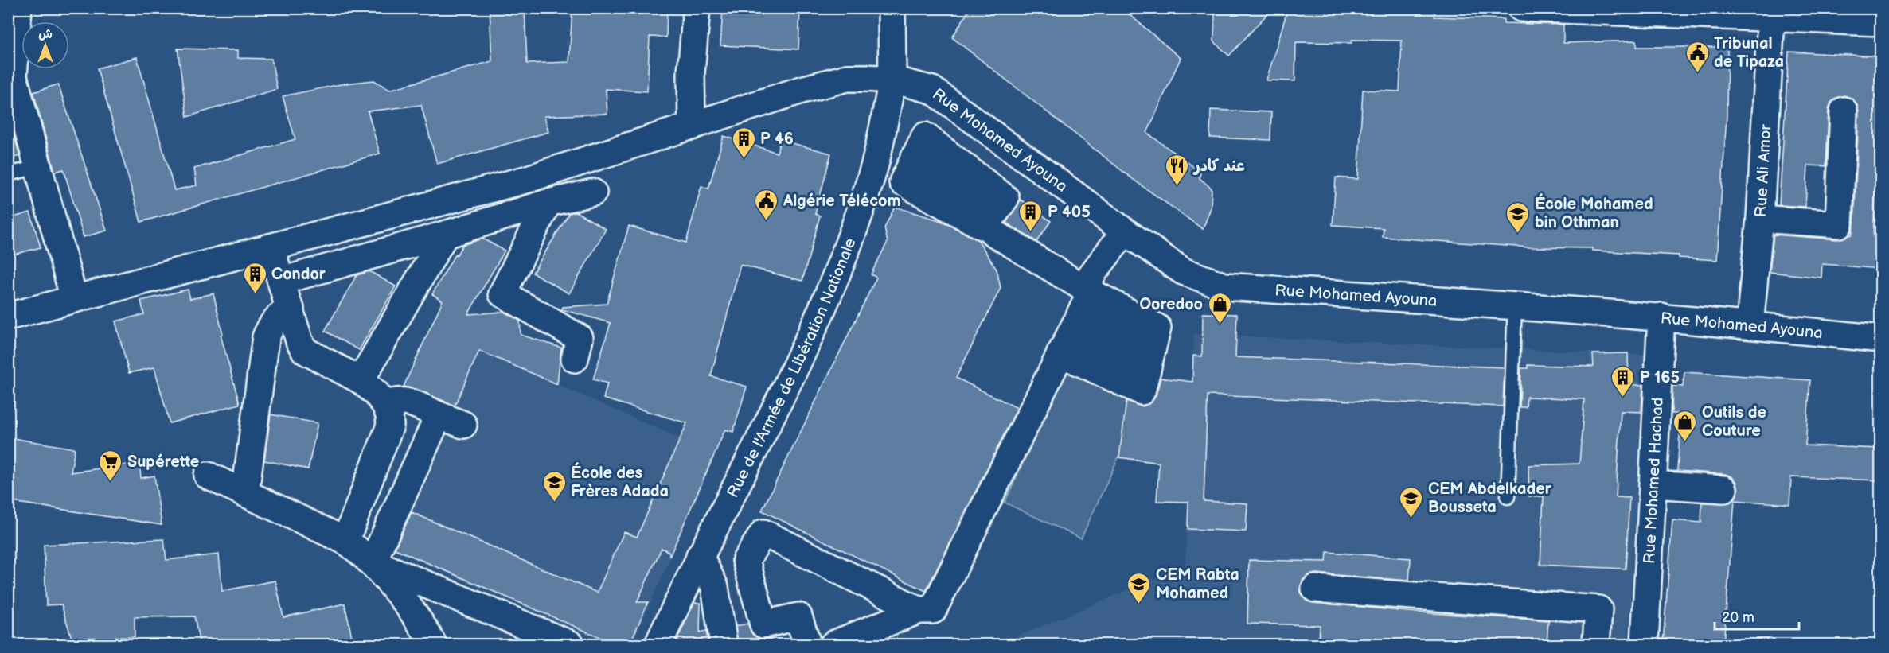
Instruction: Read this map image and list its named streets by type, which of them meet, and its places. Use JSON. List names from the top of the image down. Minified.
{"streets":{"street":["Rue Mohamed Ayouna","Rue Ali Amor","Rue de l'Armée de Libération Nationale","Rue Mohamed Hachad"]},"crossings":[["Rue Mohamed Ayouna","Rue Ali Amor"],["Rue Mohamed Ayouna","Rue de l'Armée de Libération Nationale"],["Rue Mohamed Ayouna","Rue Mohamed Hachad"]],"places":{"public building":["Tribunal de Tipaza","Algérie Télécom"],"building":["P 46","P 405","Condor","P 165"],"restaurant":["عند كادر"],"school or university":["École Mohamed bin Othman","École des Frères Adada","CEM Abdelkader Bousseta","CEM Rabta Mohamed"],"shop":["Ooredoo","Outils de Couture"],"supermarket":["Supérette"]},"scale_bar":"20 m","north":"top"}
